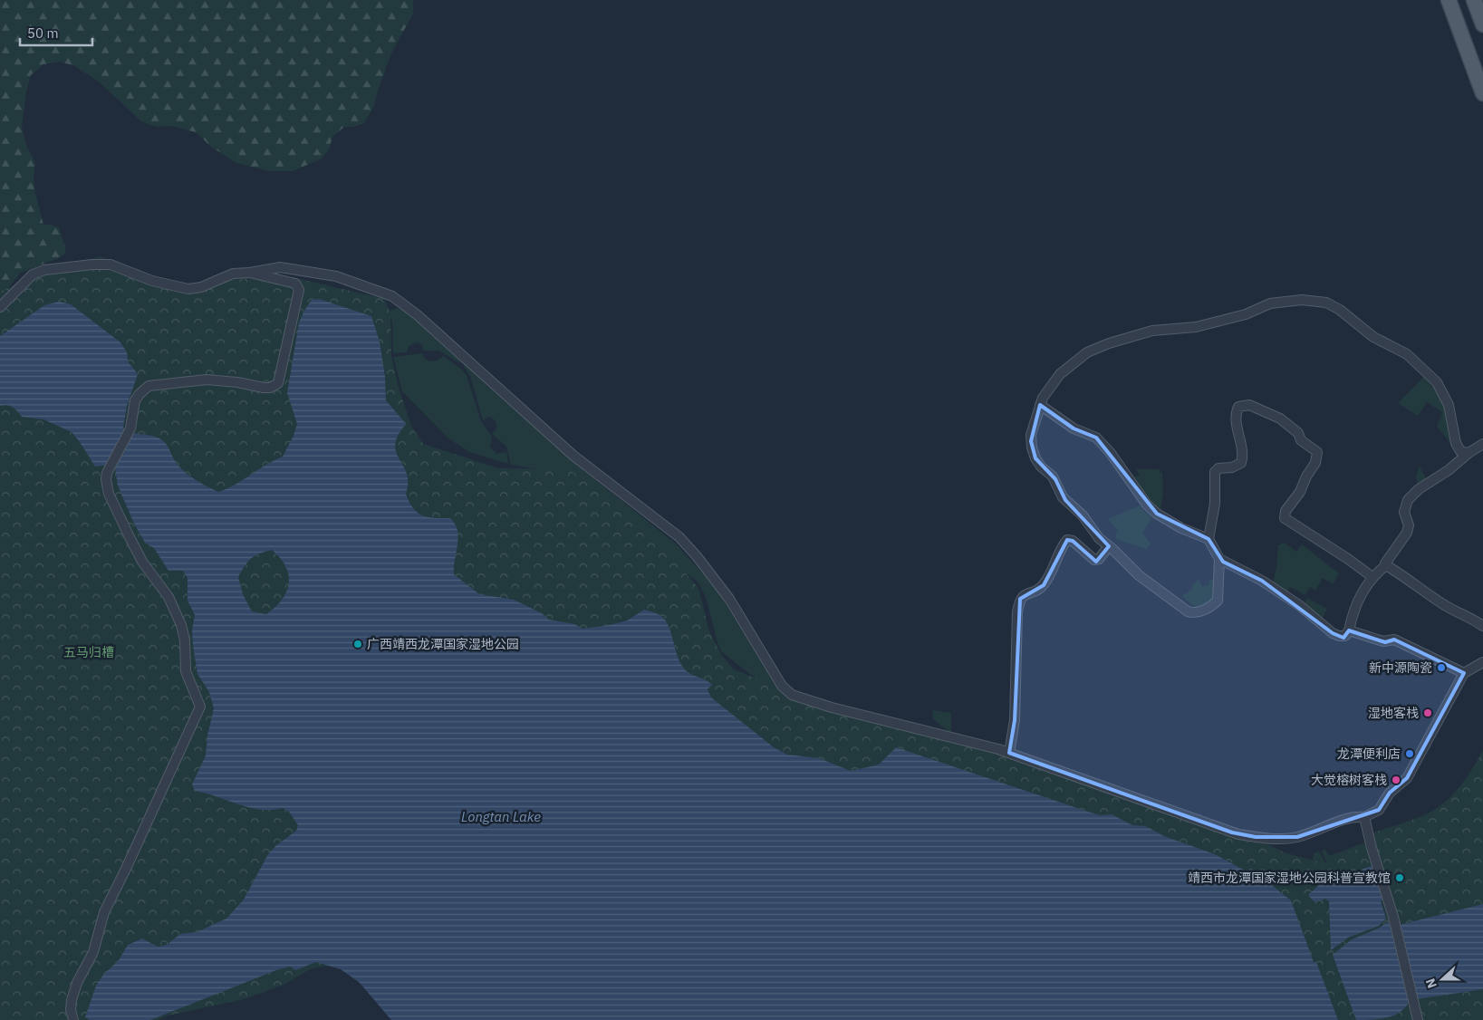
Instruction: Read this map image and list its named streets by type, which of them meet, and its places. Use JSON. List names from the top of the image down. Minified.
{"water":["Longtan Lake"],"parks":["五马归槽"],"places":["广西靖西龙潭国家湿地公园","新中源陶瓷","湿地客栈","龙潭便利店","大觉榕树客栈","靖西市龙潭国家湿地公园科普宣教馆"],"scale_bar":"50 m","north":"left"}
